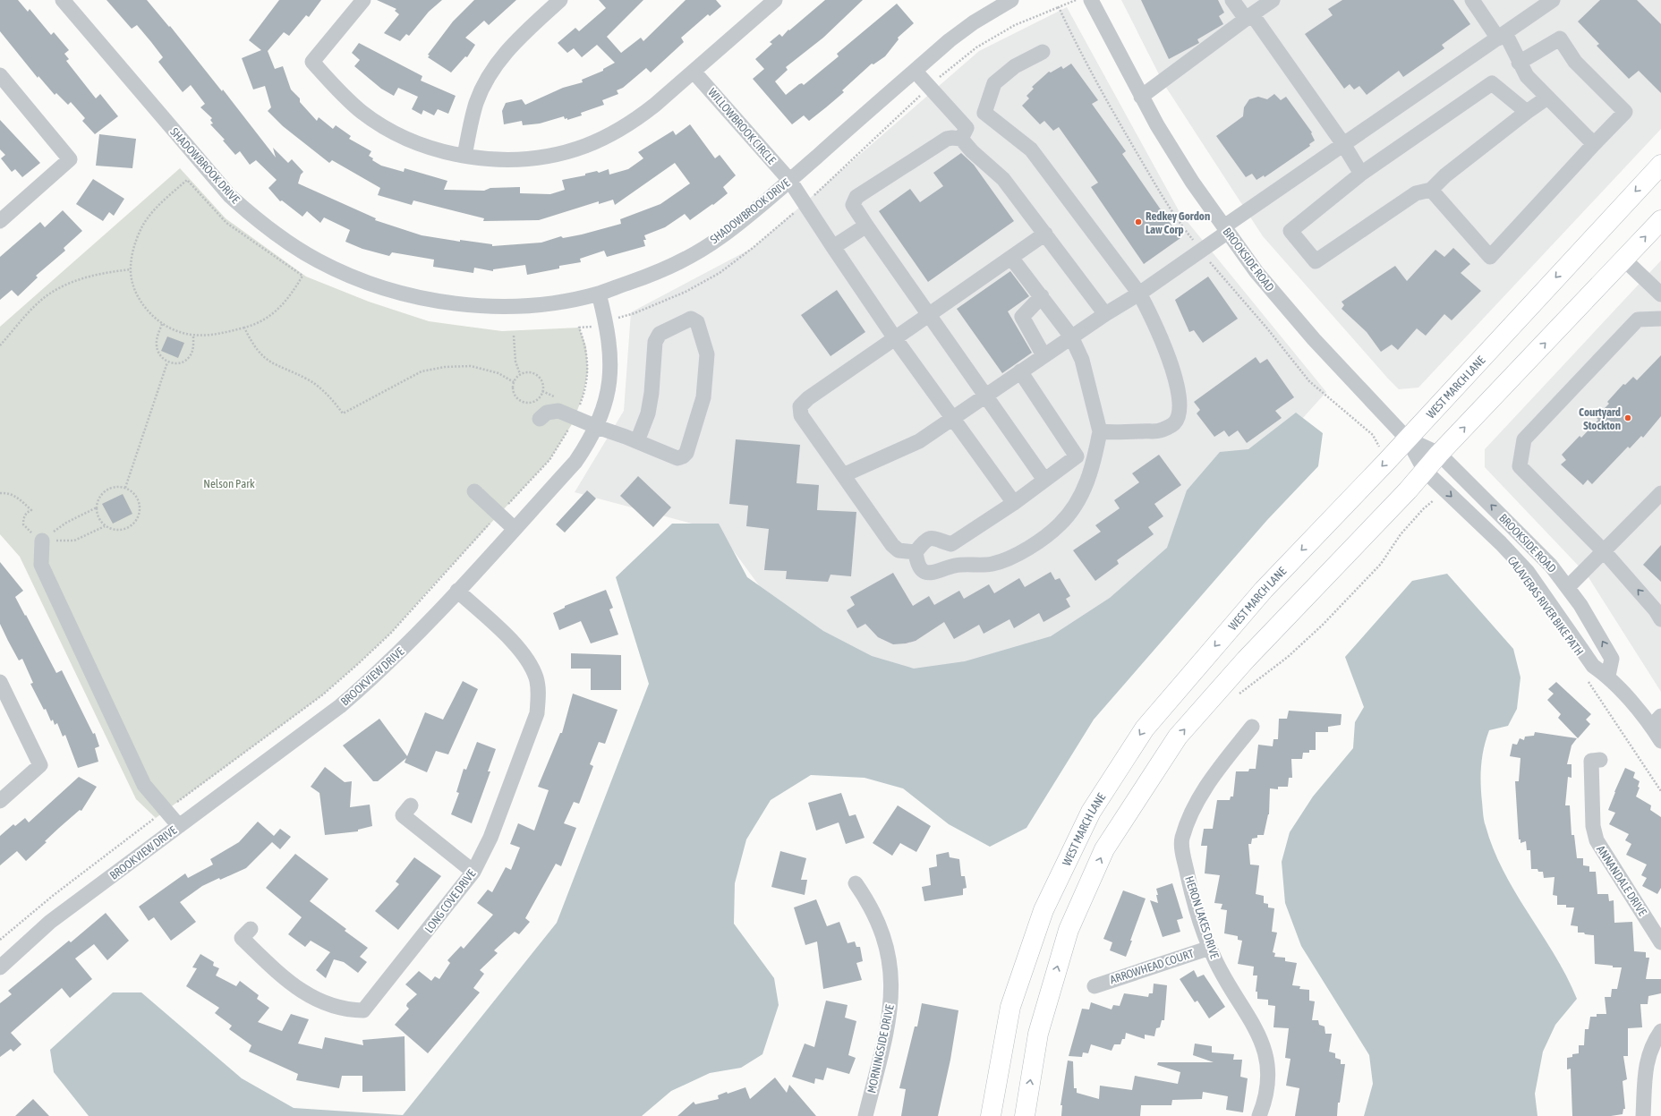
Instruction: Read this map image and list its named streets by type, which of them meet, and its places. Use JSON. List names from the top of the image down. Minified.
{"streets":{"main road":["WEST MARCH LANE"],"street":["WILLOWBROOK CIRCLE","SHADOWBROOK DRIVE","BROOKSIDE ROAD","BROOKVIEW DRIVE","ANNANDALE DRIVE","LONG COVE DRIVE","HERON LAKES DRIVE","ARROWHEAD COURT","MORNINGSIDE DRIVE"]},"crossings":[["WILLOWBROOK CIRCLE","SHADOWBROOK DRIVE"],["SHADOWBROOK DRIVE","BROOKVIEW DRIVE"],["BROOKSIDE ROAD","WEST MARCH LANE"],["BROOKVIEW DRIVE","LONG COVE DRIVE"],["HERON LAKES DRIVE","ARROWHEAD COURT"]],"parks":["Nelson Park"],"places":["Redkey Gordon Law Corp","Courtyard Stockton"]}
